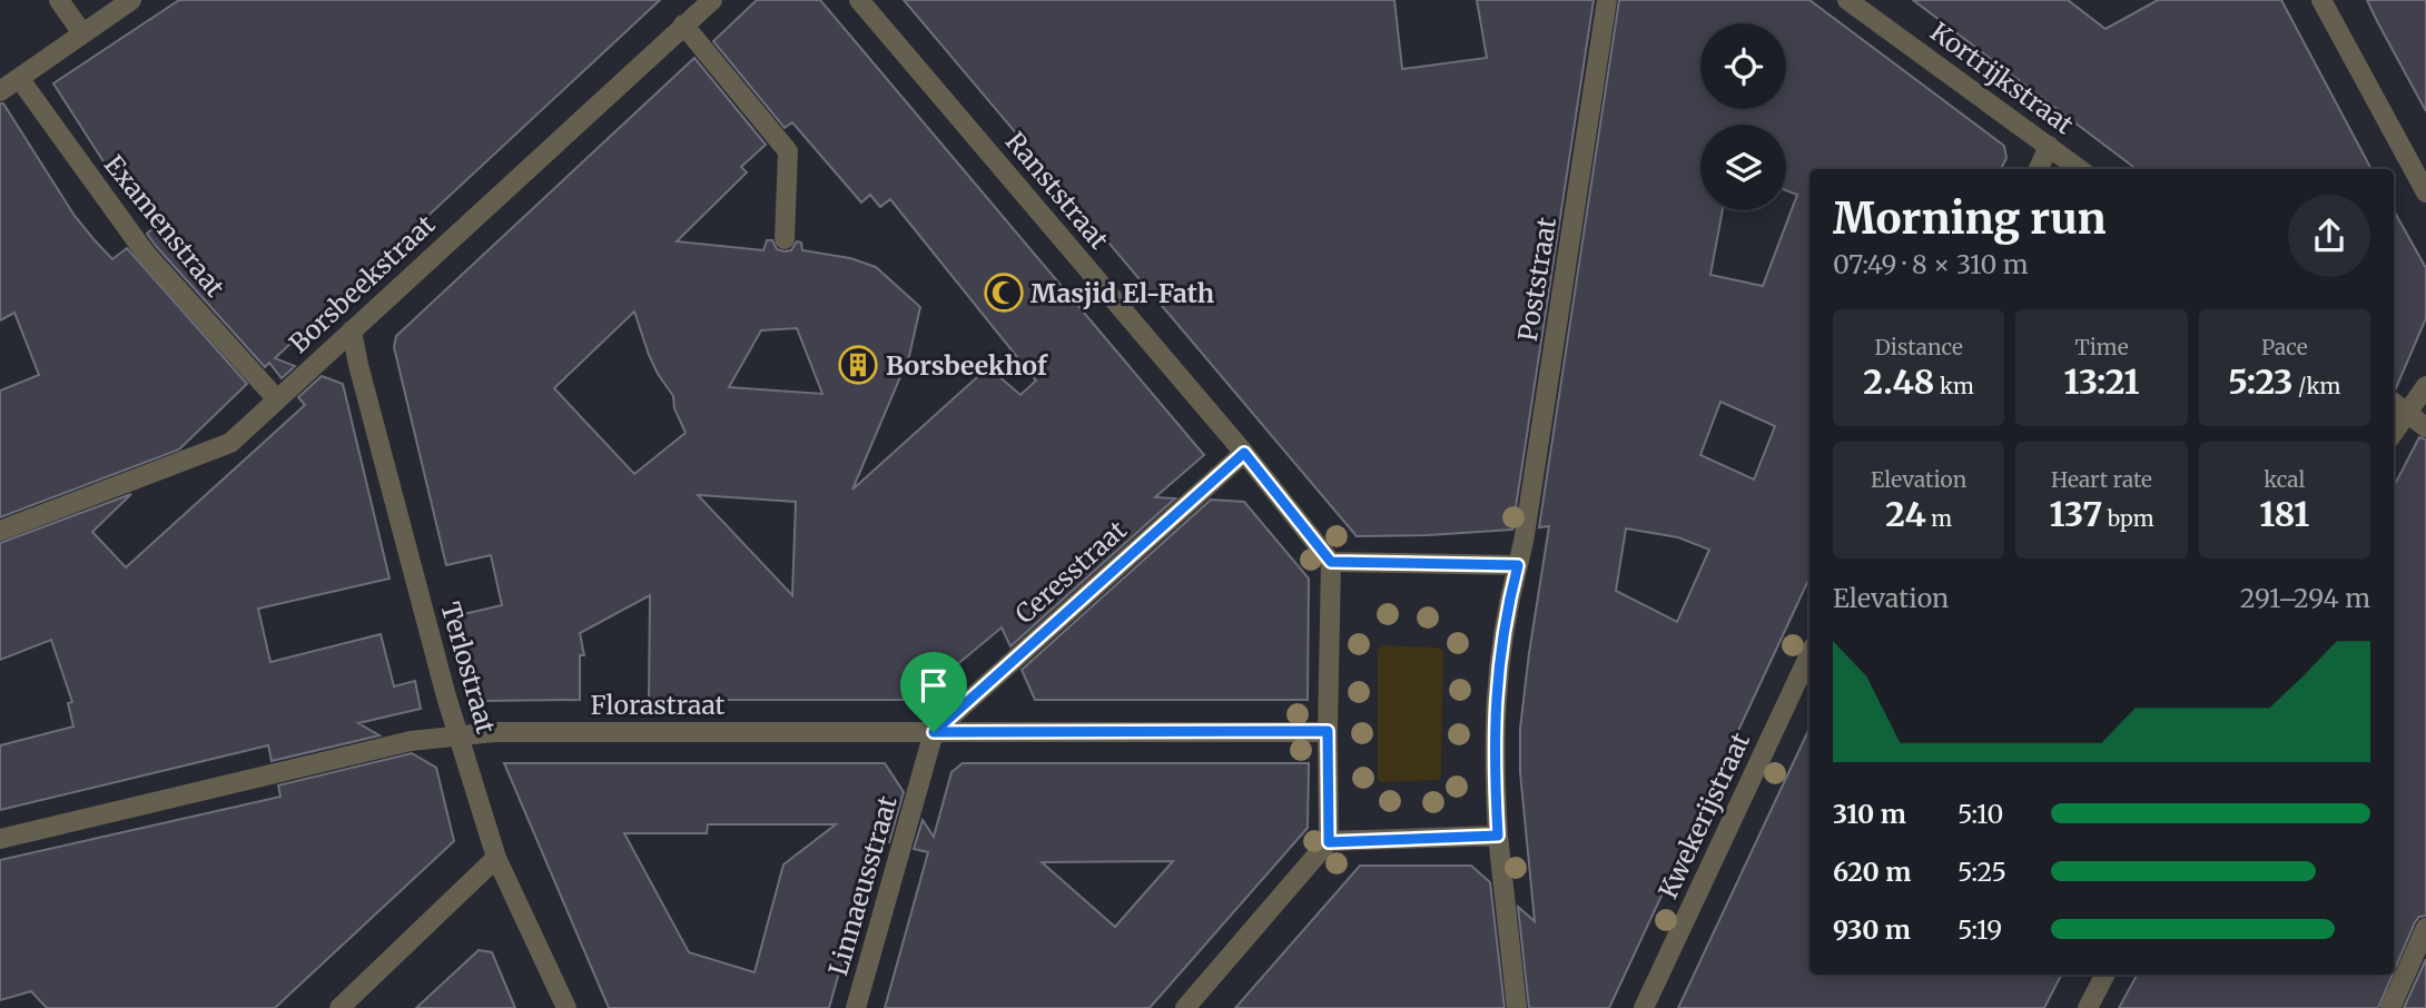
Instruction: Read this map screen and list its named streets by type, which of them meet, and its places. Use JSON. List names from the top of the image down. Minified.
{"streets":{"street":["Kortrijkstraat","Ranststraat","Examenstraat","Poststraat","Borsbeekstraat","Ceresstraat","Terlostraat","Florastraat","Kwekerijstraat","Linnaeusstraat"]},"crossings":[["Ranststraat","Ceresstraat"],["Examenstraat","Borsbeekstraat"],["Borsbeekstraat","Terlostraat"],["Ceresstraat","Florastraat"],["Ceresstraat","Linnaeusstraat"],["Terlostraat","Florastraat"],["Florastraat","Linnaeusstraat"]],"places":{"mosque":["Masjid El-Fath"],"building":["Borsbeekhof"]},"page":{"heading":["Morning run","07:49 · 8 × 310 m"],"stats":[["Distance","2.48 km"],["Time","13:21"],["Pace","5:23 /km"],["Elevation","24 m"],["Heart rate","137 bpm"],["kcal","181"]],"chart":["Elevation","291–294 m"],"list":[{"name":"310 m","note":"5:10"},{"name":"620 m","note":"5:25"},{"name":"930 m","note":"5:19"}]}}
